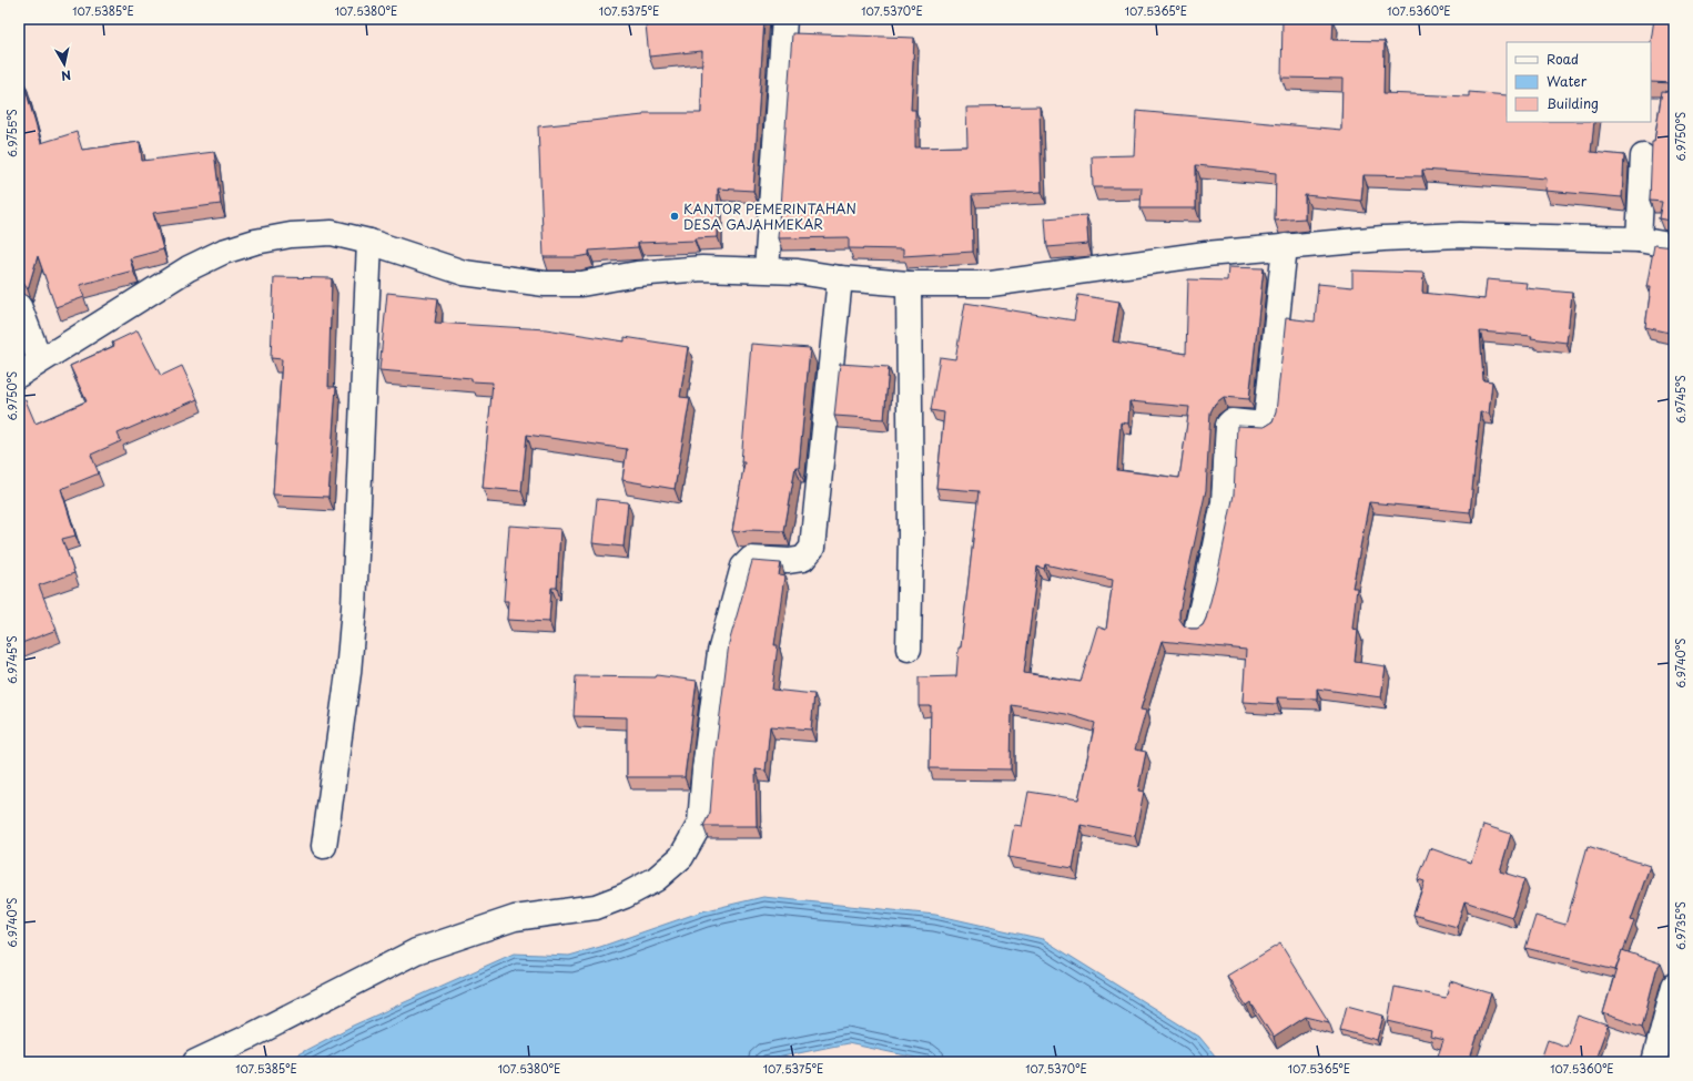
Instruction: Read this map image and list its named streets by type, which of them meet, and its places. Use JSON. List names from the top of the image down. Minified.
{"places":["KANTOR PEMERINTAHAN DESA GAJAHMEKAR"],"legend":["Road","Water","Building"],"north":"bottom","coordinates":["107.5385°E","107.5380°E","107.5375°E","107.5370°E","107.5365°E","107.5360°E","6.9755°S","6.9750°S","6.9745°S","6.9740°S","6.9735°S"]}
